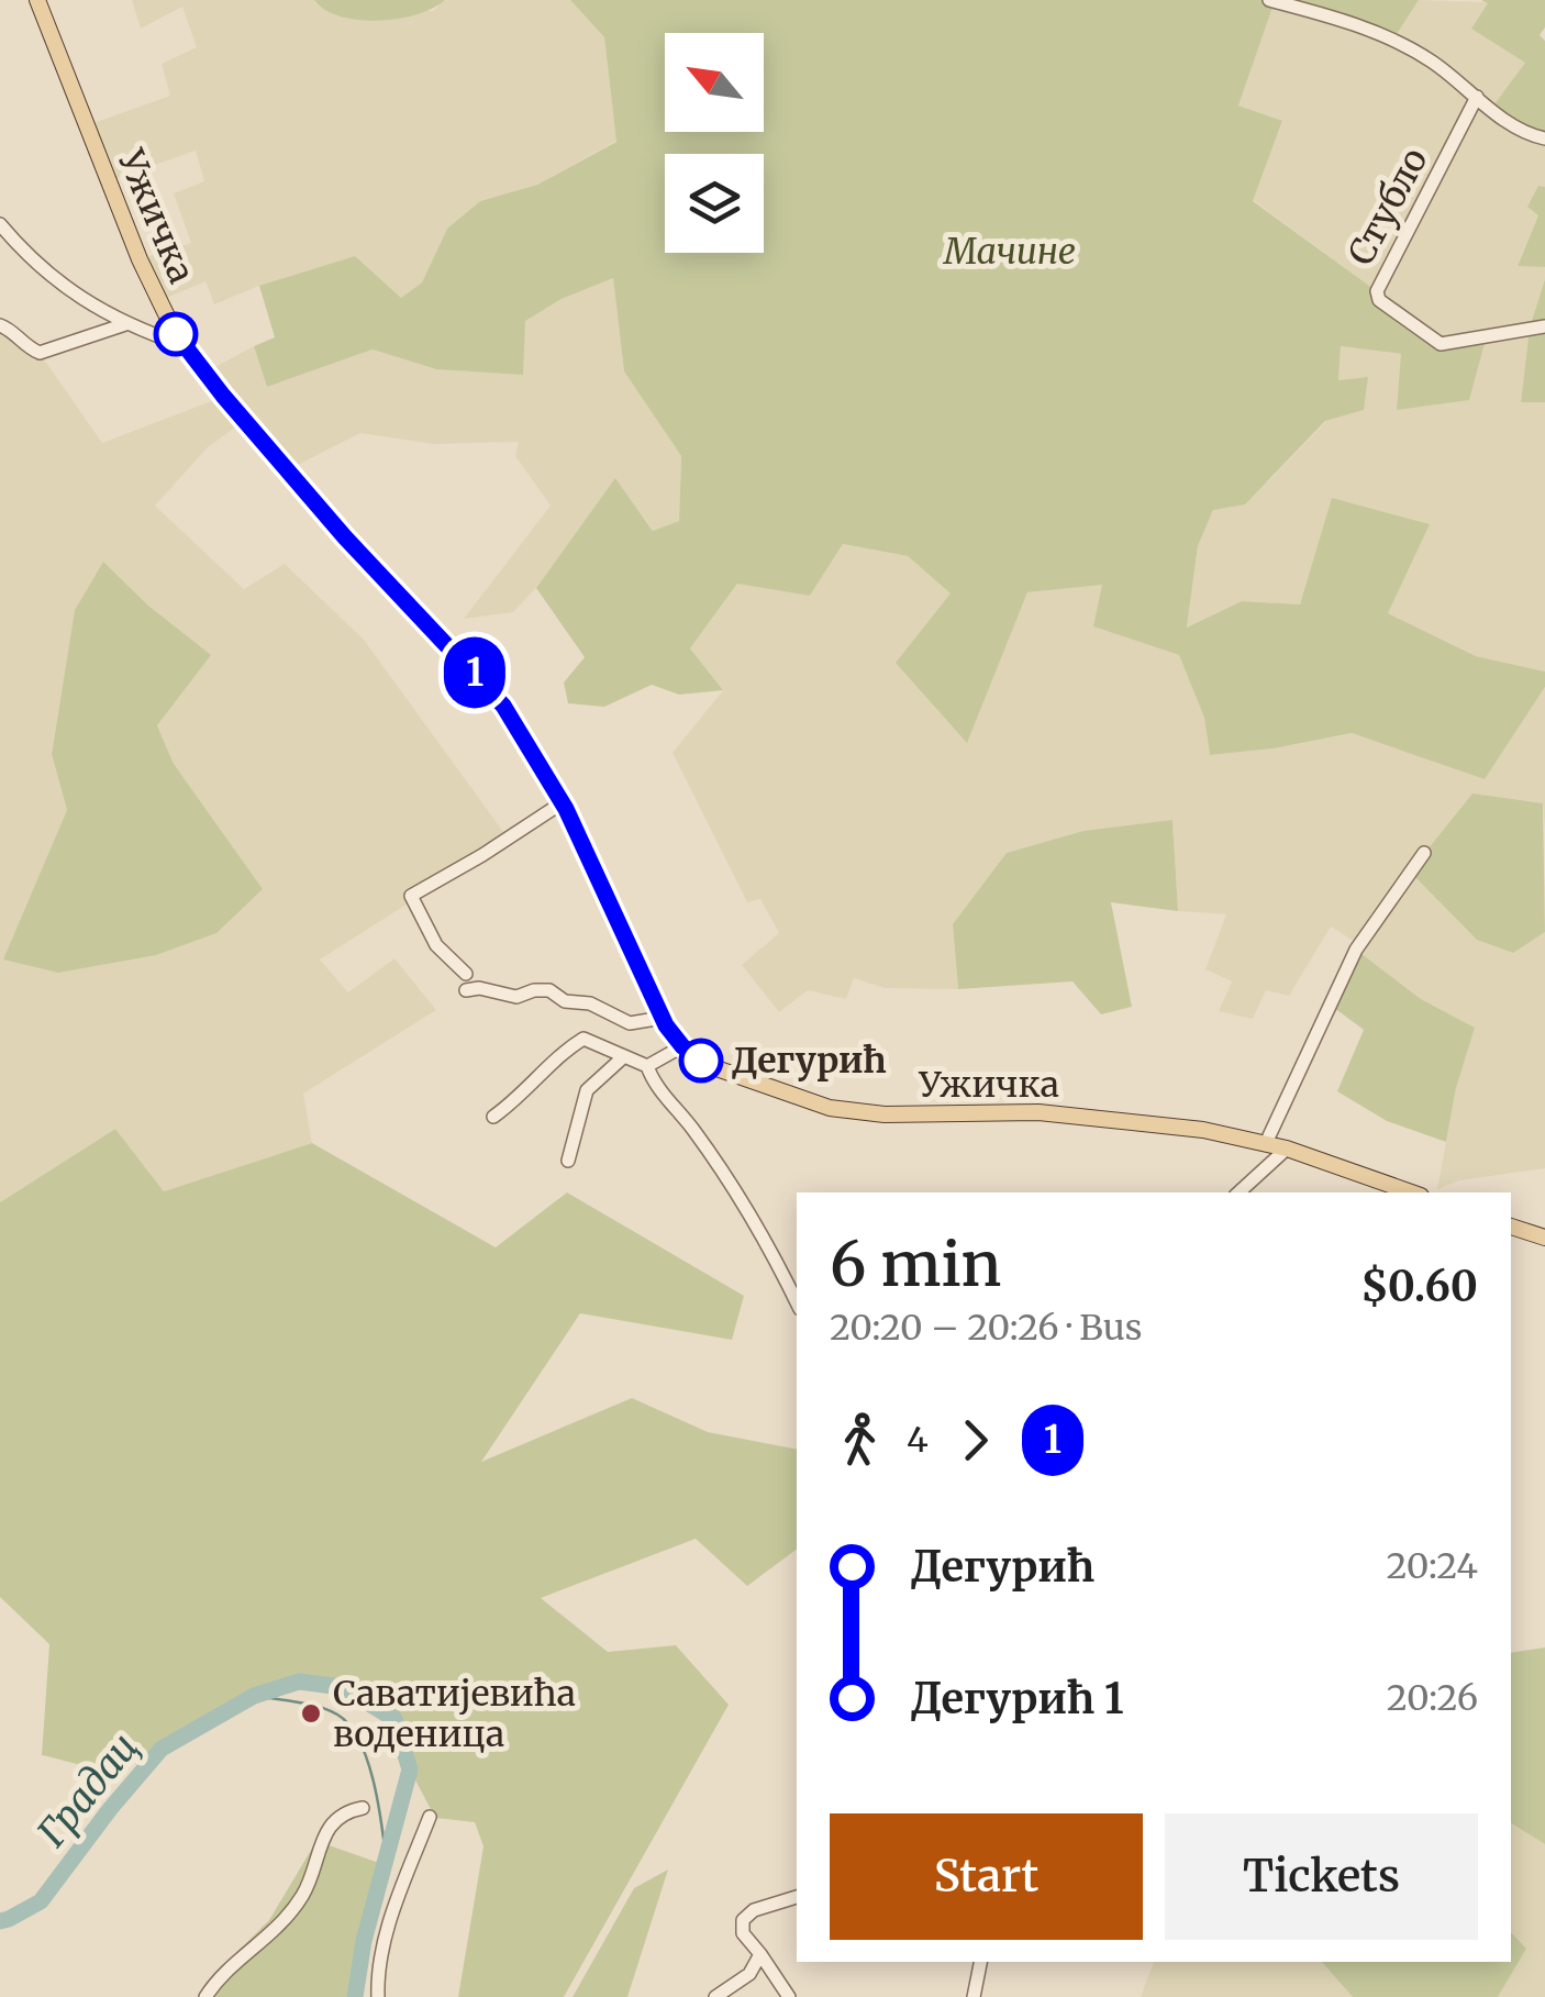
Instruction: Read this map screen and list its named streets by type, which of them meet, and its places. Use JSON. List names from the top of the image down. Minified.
{"streets":{"main road":["Ужичка"],"street":["Стубло"]},"water":["Градац"],"parks":["Мачине"],"places":["Дегурић","Саватијевића воденица"],"lines":["bus line 1"],"north":"top left","page":{"on_map":"1","heading":["6 min","20:20 – 20:26 · Bus","$0.60"],"legs":["4","1"],"list":[{"name":"Дегурић","value":"20:24"},{"name":"Дегурић 1","value":"20:26"}],"buttons":["Start","Tickets"]}}
